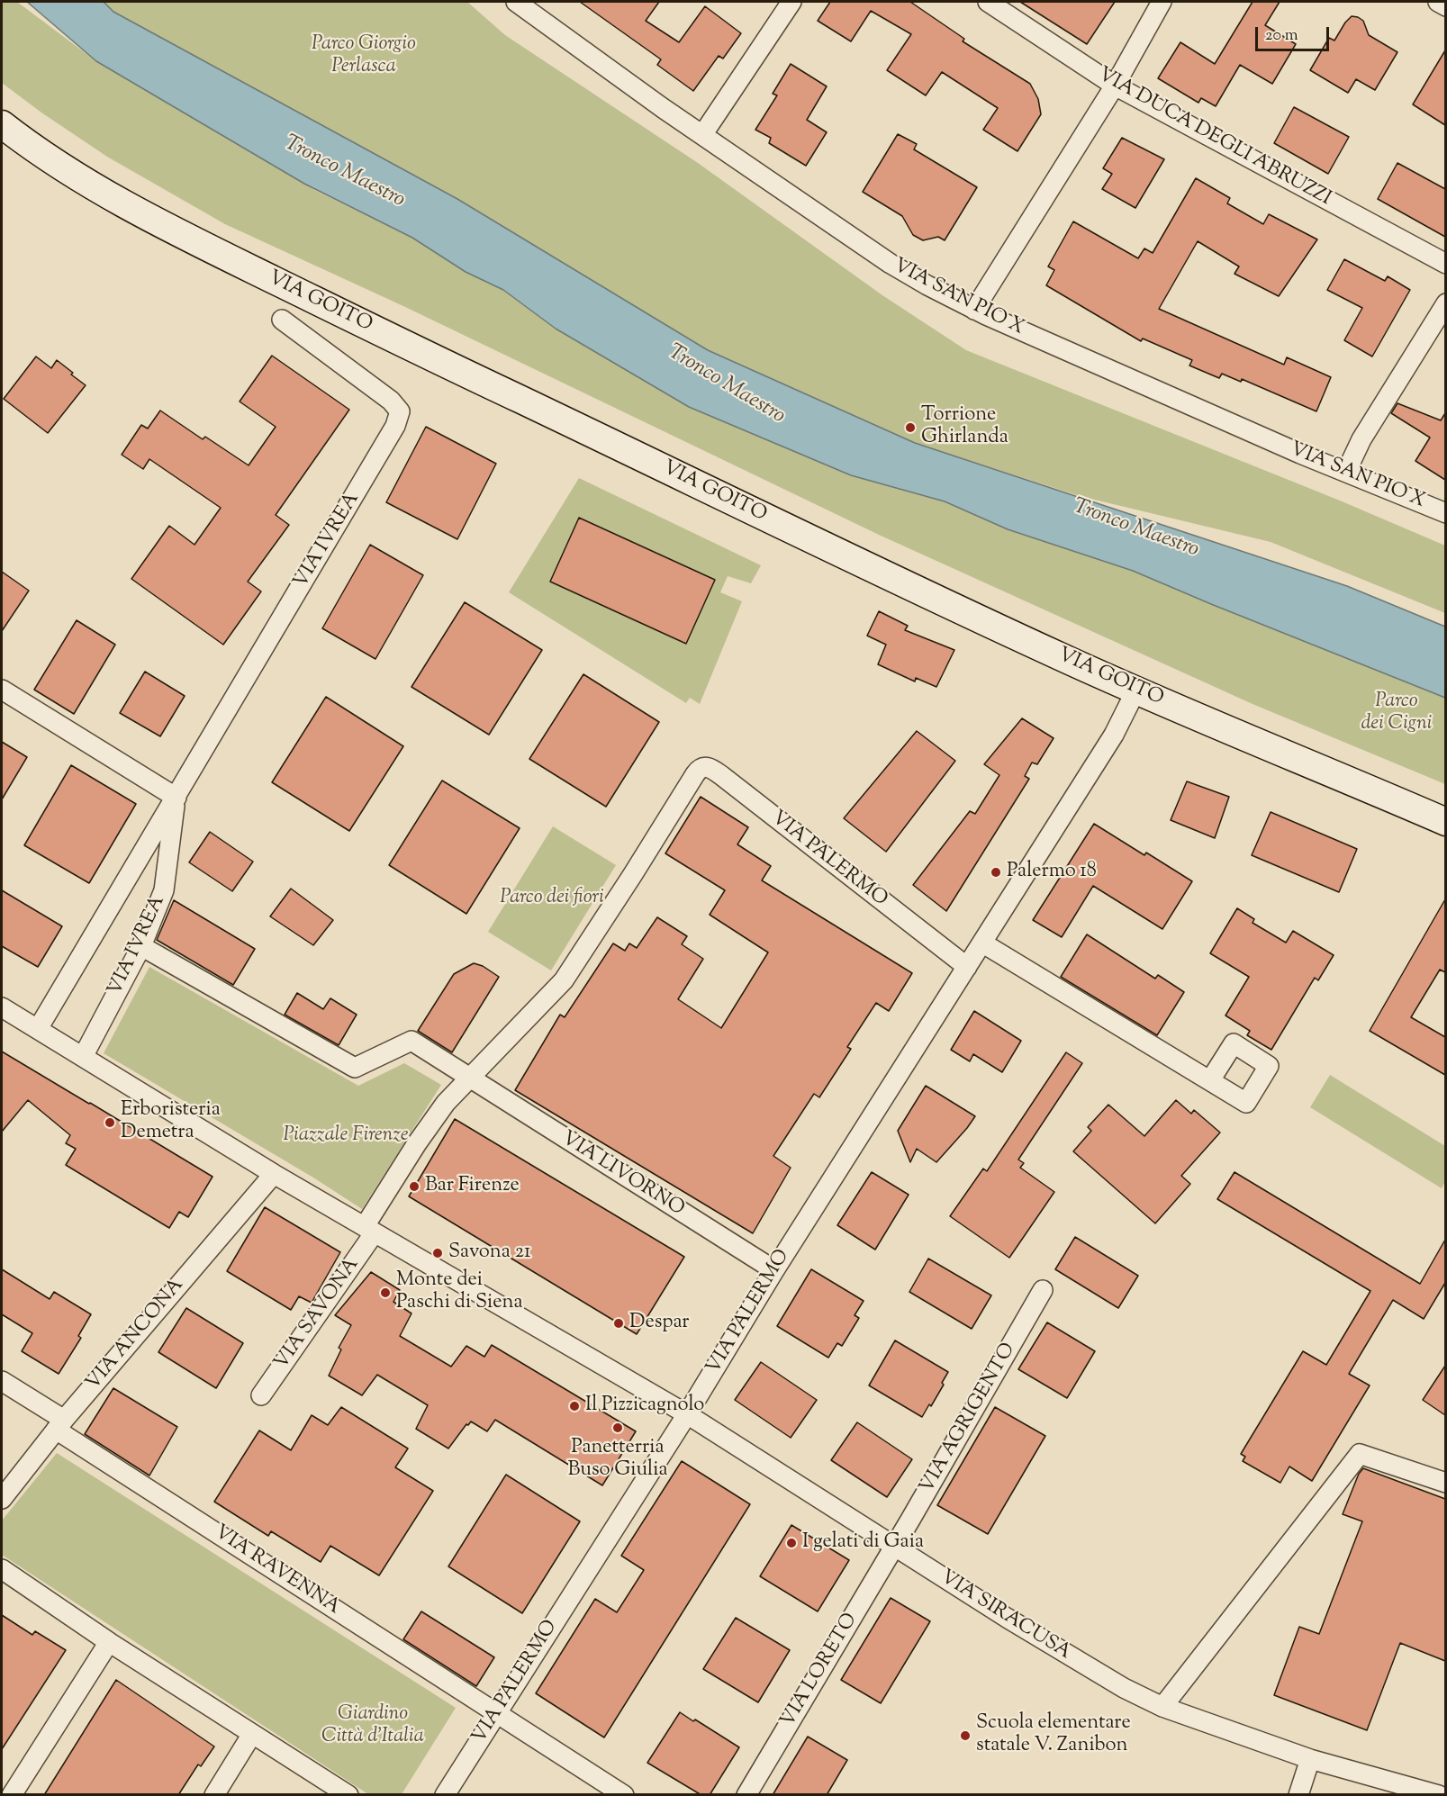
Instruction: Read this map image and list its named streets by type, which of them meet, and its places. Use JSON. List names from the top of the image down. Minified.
{"streets":{"main road":["VIA GOITO"],"street":["VIA DUCA DEGLI ABRUZZI","VIA SAN PIO X","VIA IVREA","VIA PALERMO","VIA LIVORNO","VIA SAVONA","VIA ANCONA","VIA AGRIGENTO","VIA RAVENNA","VIA SIRACUSA","VIA LORETO"]},"crossings":[["VIA GOITO","VIA PALERMO"],["VIA PALERMO","VIA LIVORNO"],["VIA PALERMO","VIA RAVENNA"],["VIA PALERMO","VIA SIRACUSA"],["VIA ANCONA","VIA RAVENNA"],["VIA AGRIGENTO","VIA SIRACUSA"],["VIA AGRIGENTO","VIA LORETO"],["VIA SIRACUSA","VIA LORETO"]],"water":["Tronco Maestro"],"parks":["Parco Giorgio Perlasca","Parco dei Cigni","Parco dei fiori","Piazzale Firenze","Giardino Città d'Italia"],"places":["Torrione Ghirlanda","Palermo 18","Erboristeria Demetra","Bar Firenze","Savona 21","Monte dei Paschi di Siena","Despar","Il Pizzicagnolo","Panetterria Buso Giulia","I gelati di Gaia","Scuola elementare statale V. Zanibon"],"scale_bar":"20 m"}
